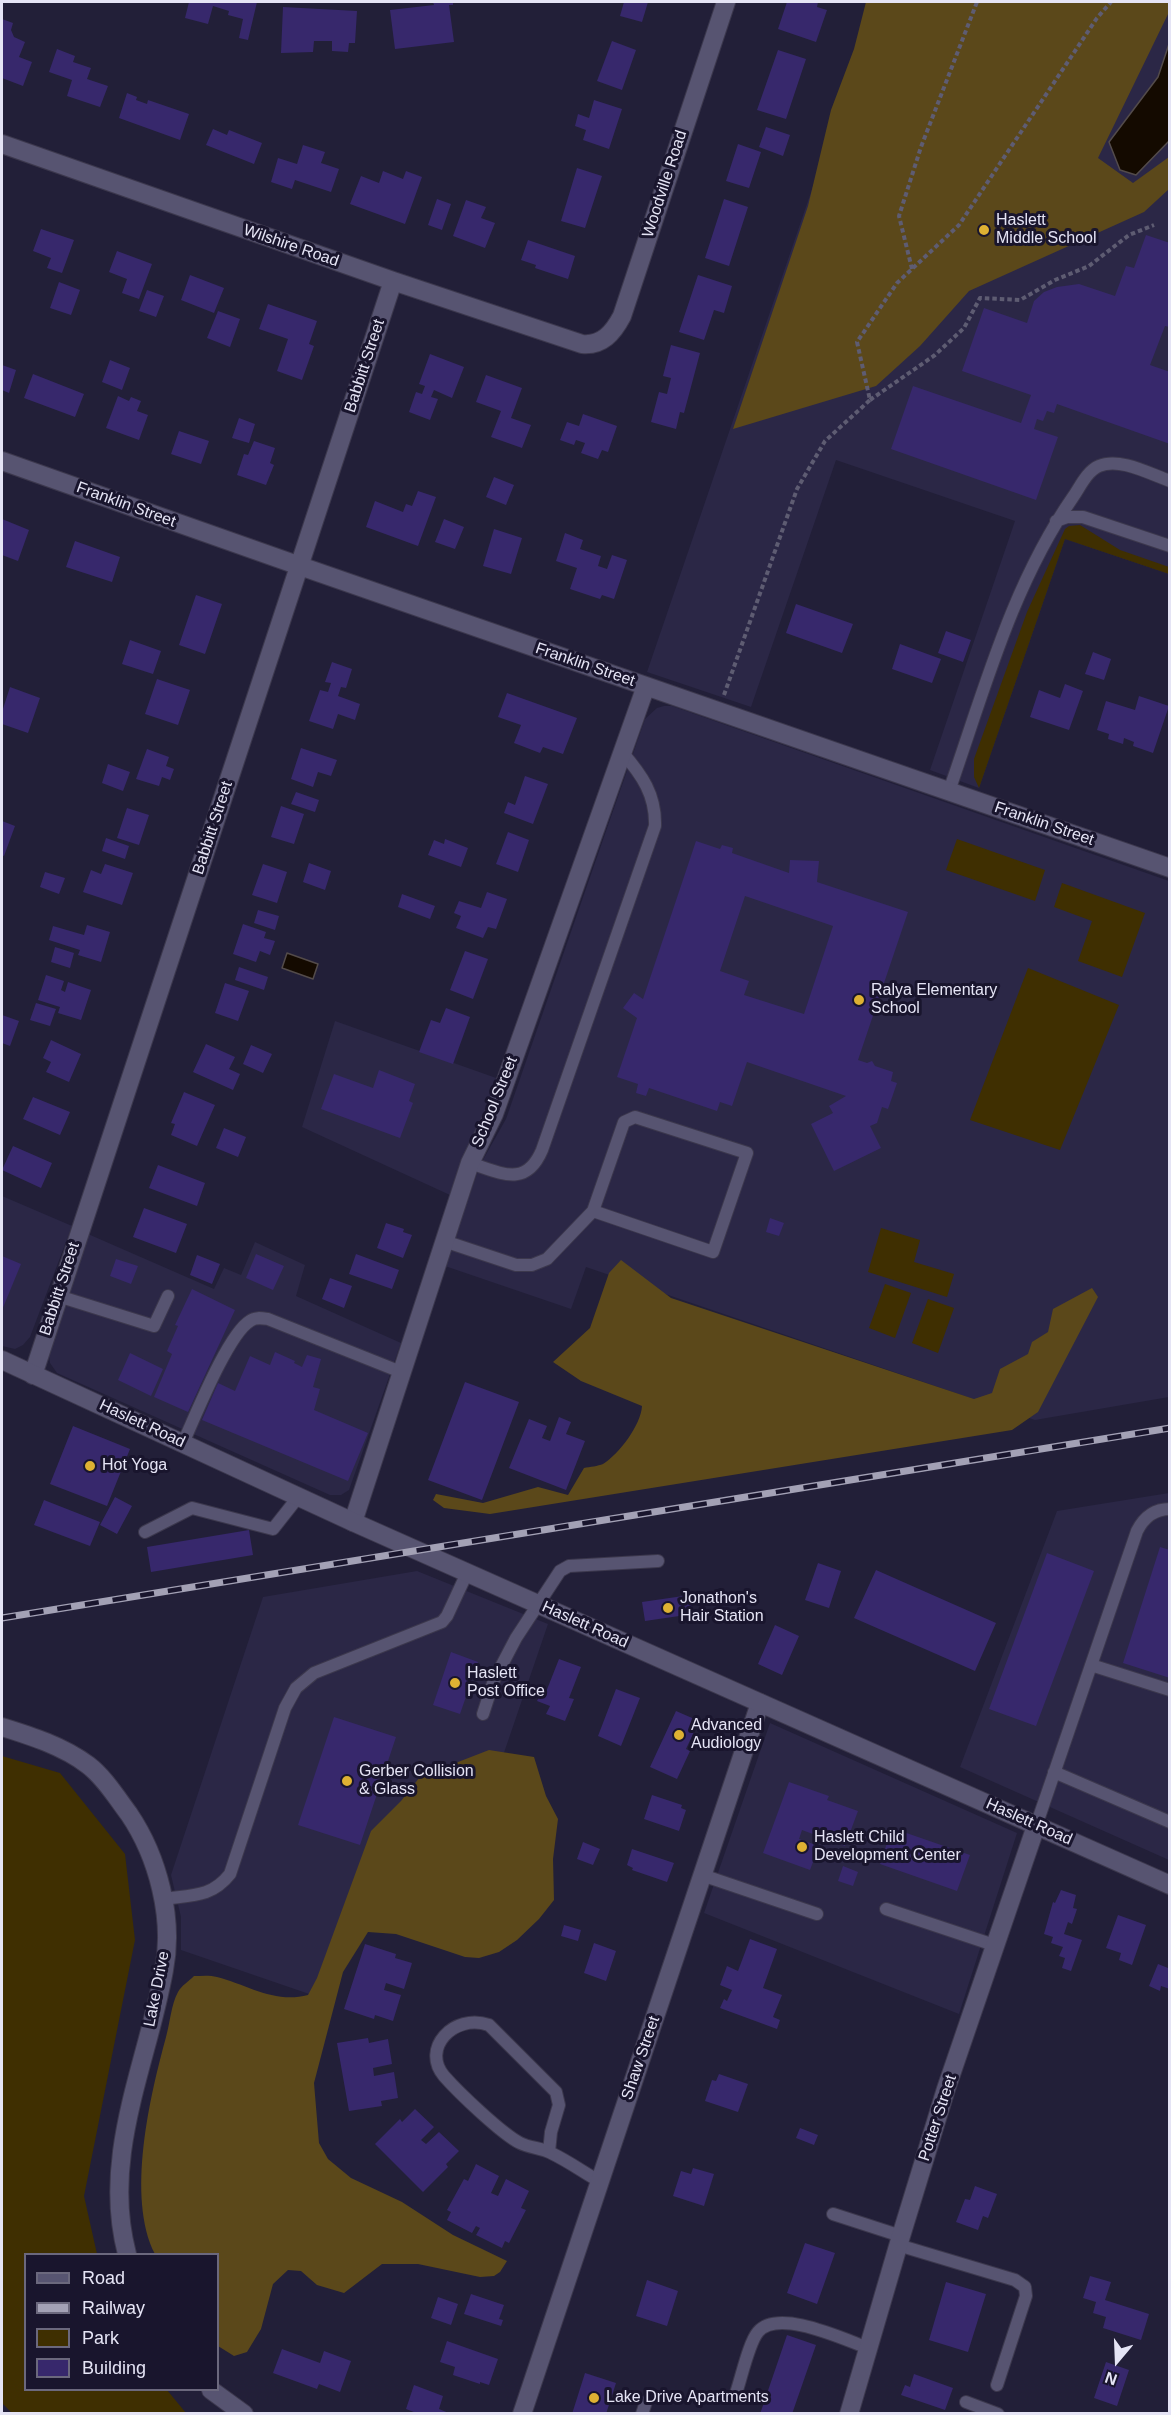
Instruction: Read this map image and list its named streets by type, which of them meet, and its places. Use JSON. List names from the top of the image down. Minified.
{"streets":{"street":["Woodville Road","Wilshire Road","Babbitt Street","Franklin Street","School Street","Haslett Road","Lake Drive","Shaw Street","Potter Street"]},"crossings":[["Woodville Road","Wilshire Road"],["Wilshire Road","Babbitt Street"],["Babbitt Street","Franklin Street"],["Babbitt Street","Haslett Road"],["Franklin Street","School Street"],["School Street","Haslett Road"],["Haslett Road","Shaw Street"],["Haslett Road","Potter Street"]],"places":["Haslett Middle School","Ralya Elementary School","Hot Yoga","Jonathon's Hair Station","Haslett Post Office","Advanced Audiology","Gerber Collision & Glass","Haslett Child Development Center","Lake Drive Apartments"],"legend":["Road","Railway","Park","Building"],"north":"bottom"}
